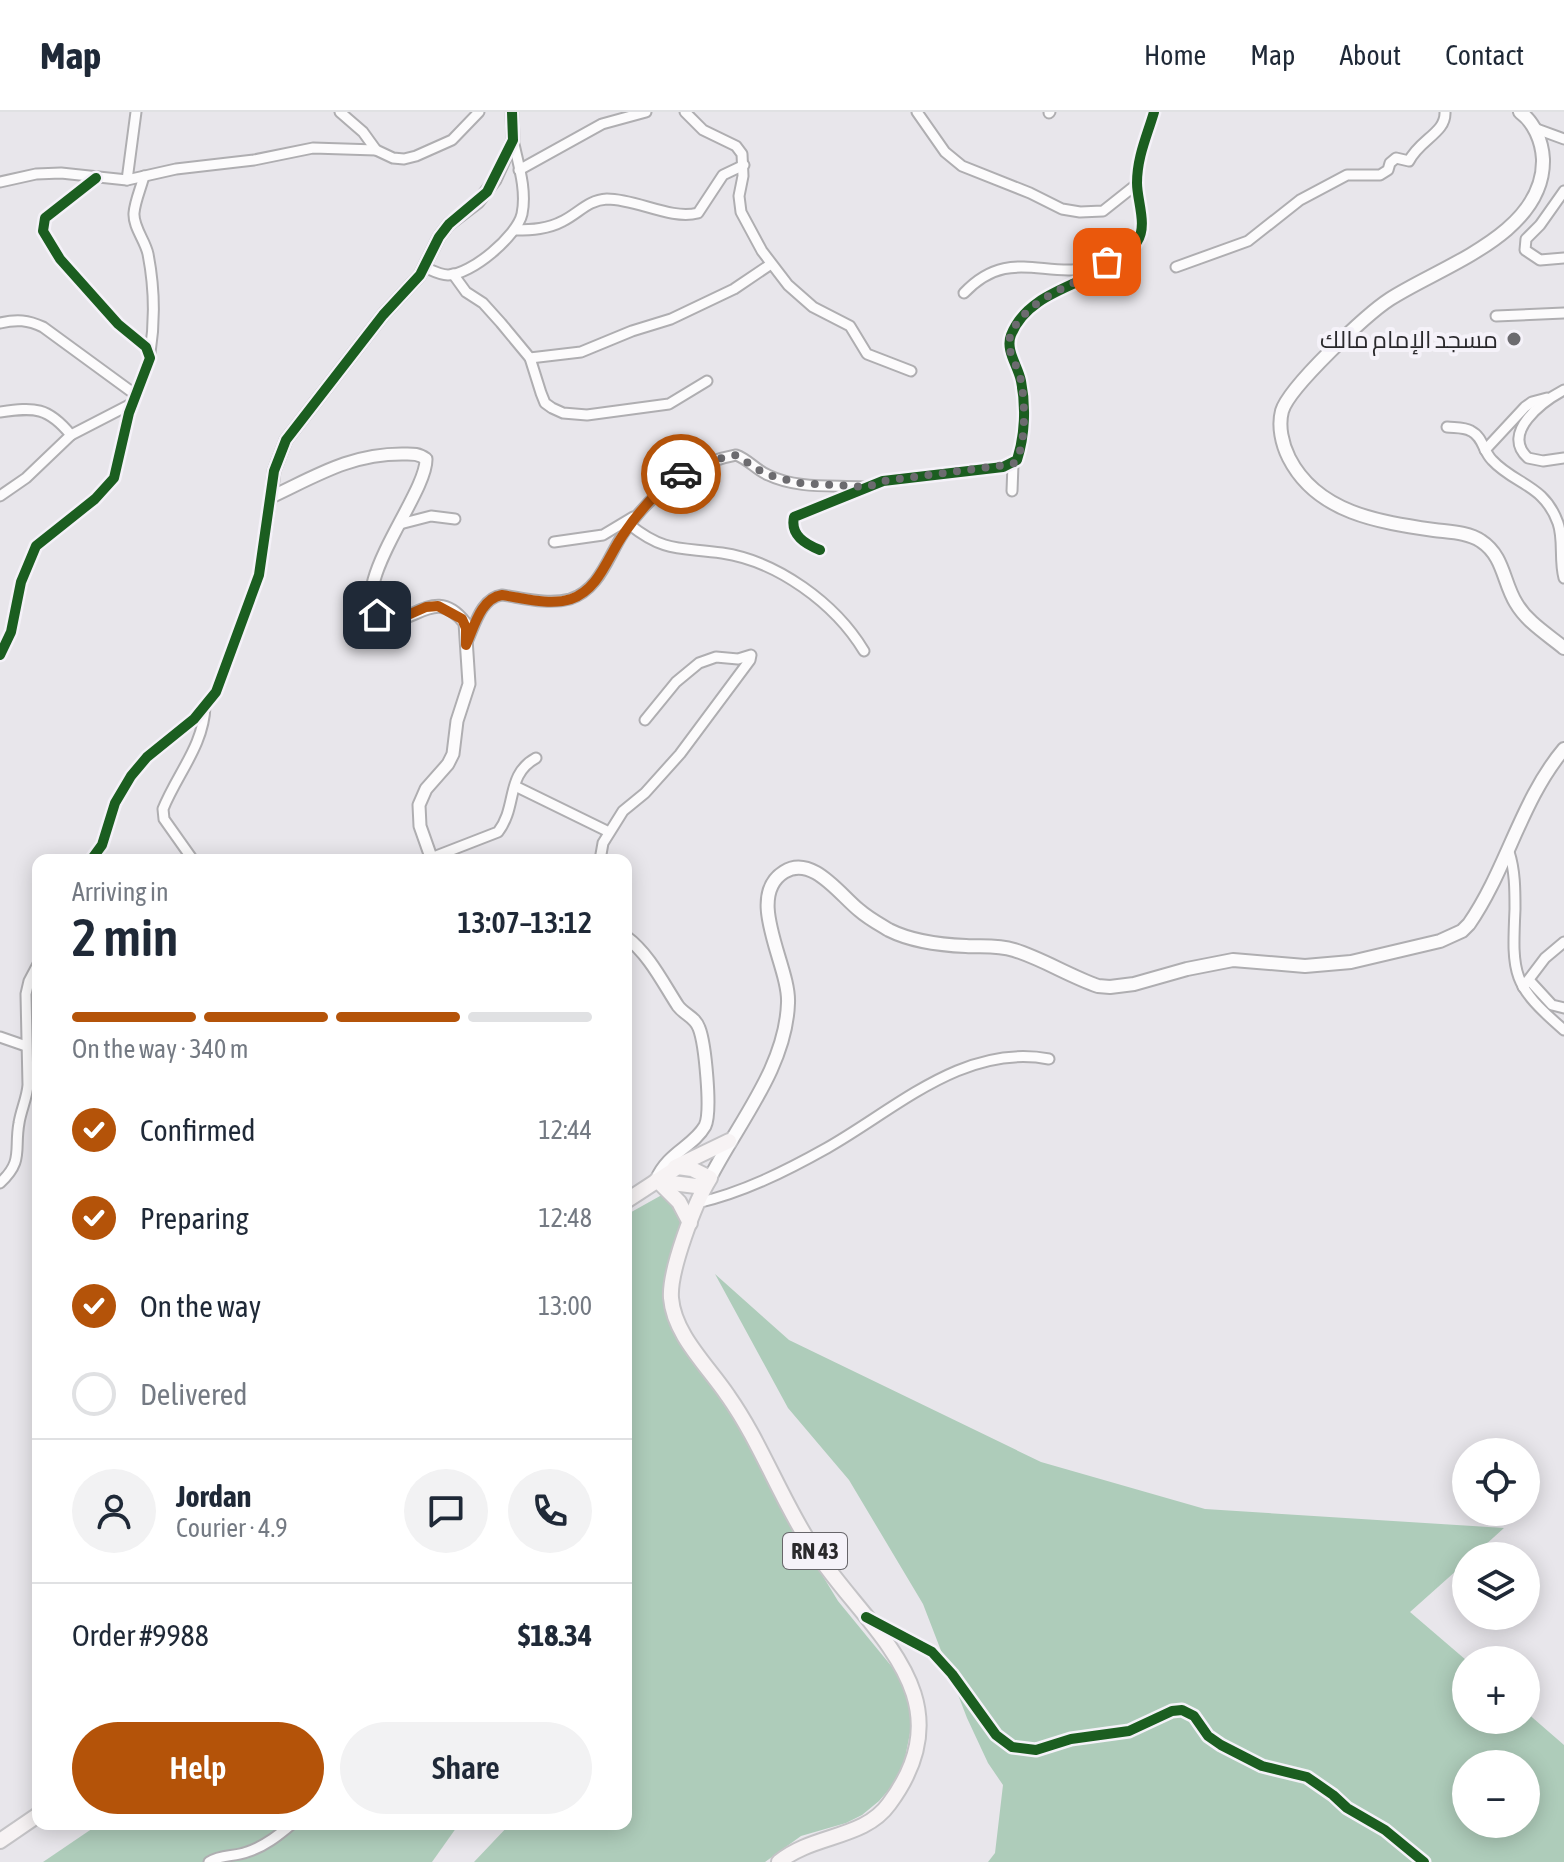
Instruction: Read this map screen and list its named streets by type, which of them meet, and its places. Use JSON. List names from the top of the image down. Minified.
{"streets":{"main road":["RN 43"]},"places":["مسجد الإمام مالك"],"page":{"header":"Map","nav":["Home","Map","About","Contact"],"heading":["2 min","Arriving in","13:07–13:12"],"panel":["Jordan","Courier · 4.9","Order #9988","$18.34"],"bar":"On the way · 340 m","list":[["Confirmed","12:44"],["Preparing","12:48"],["On the way","13:00"],"Delivered"],"map_buttons":["+","−"],"buttons":["Help","Share"]}}
